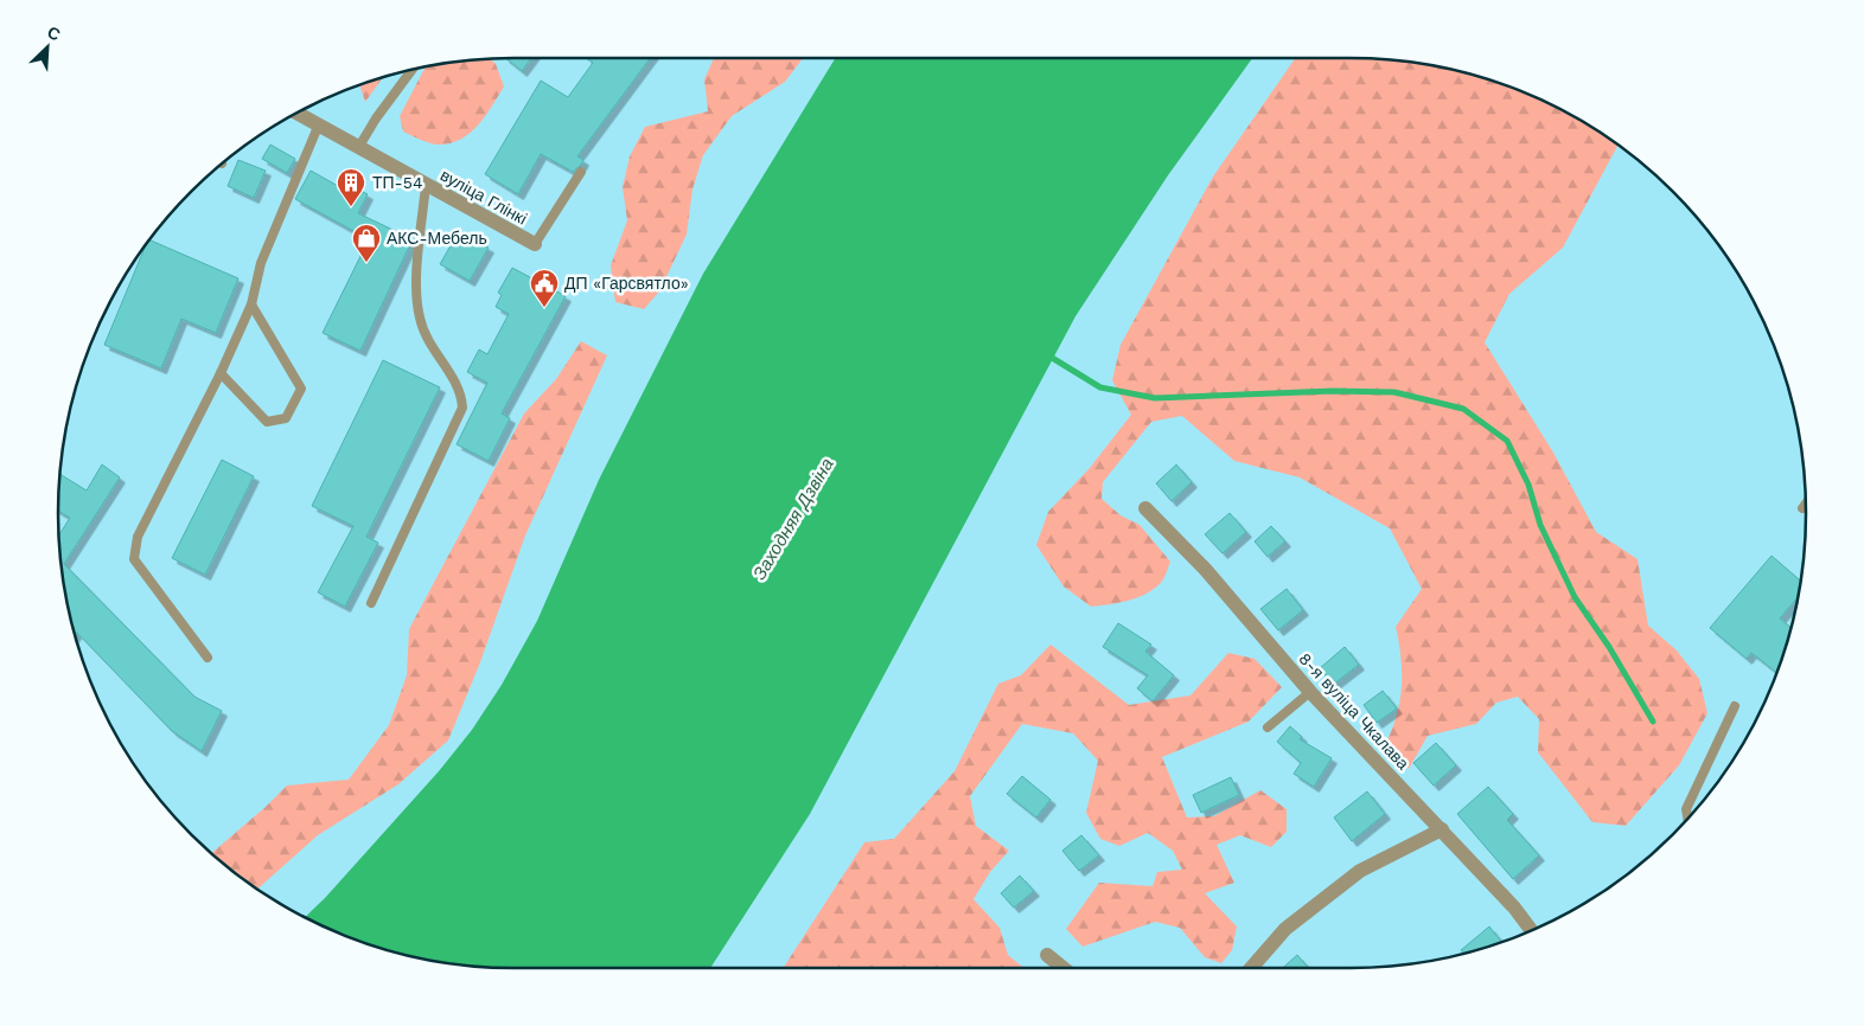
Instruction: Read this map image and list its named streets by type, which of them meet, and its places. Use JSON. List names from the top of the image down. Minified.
{"streets":{"street":["вуліца Глінкі","8-я вуліца Чкалава"]},"water":["Заходняя Дзвіна"],"places":{"building":["ТП-54"],"shop":["АКС-Мебель"],"public building":["ДП «Гарсвятло»"]},"north":"top right"}
